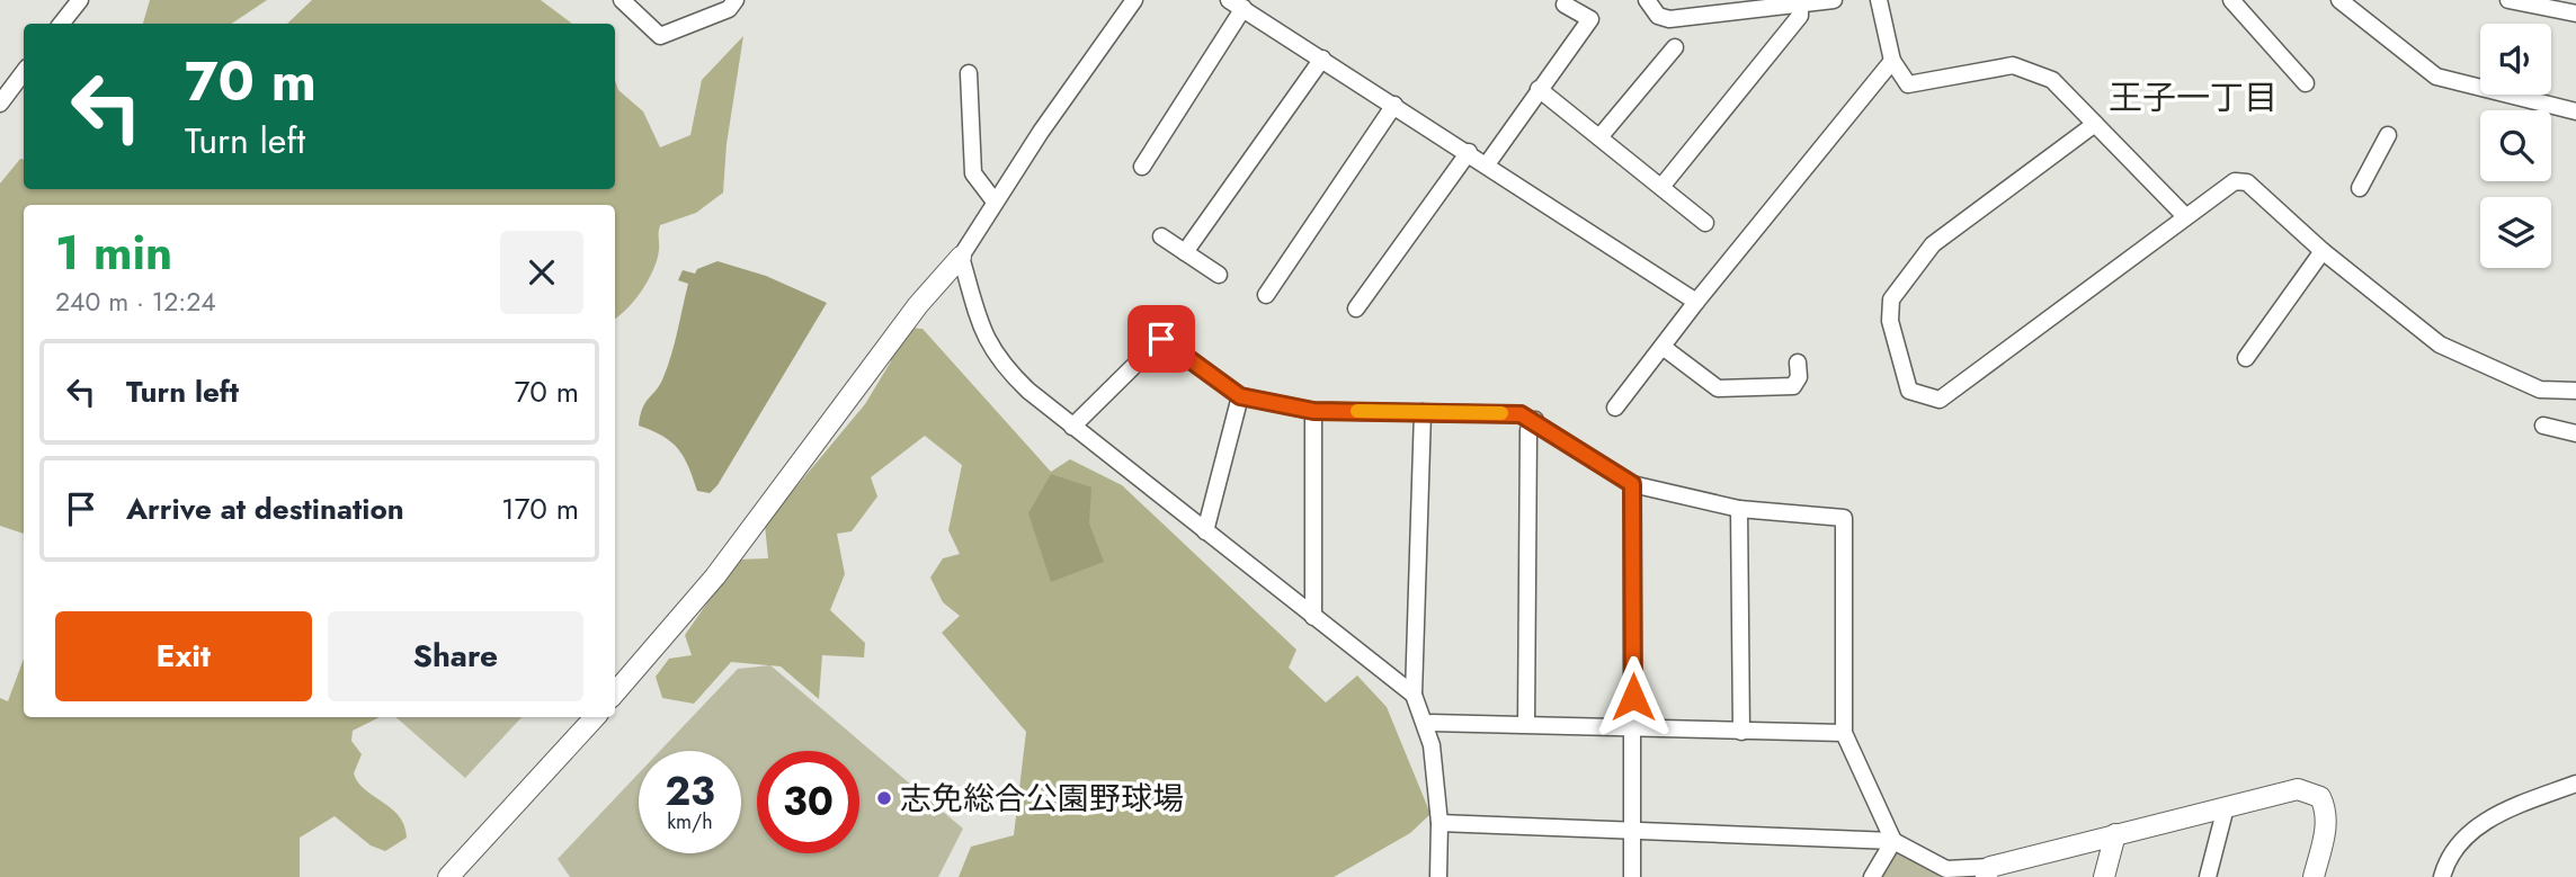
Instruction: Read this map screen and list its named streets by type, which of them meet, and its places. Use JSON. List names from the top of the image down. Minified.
{"districts":["王子一丁目"],"places":["志免総合公園野球場"],"page":{"turn":["70 m","Turn left"],"heading":["1 min","240 m · 12:24"],"list":[{"name":"Turn left","value":"70 m"},{"name":"Arrive at destination","value":"170 m"}],"buttons":["Exit","Share"],"speed":"23 km/h","limit":"30"}}
